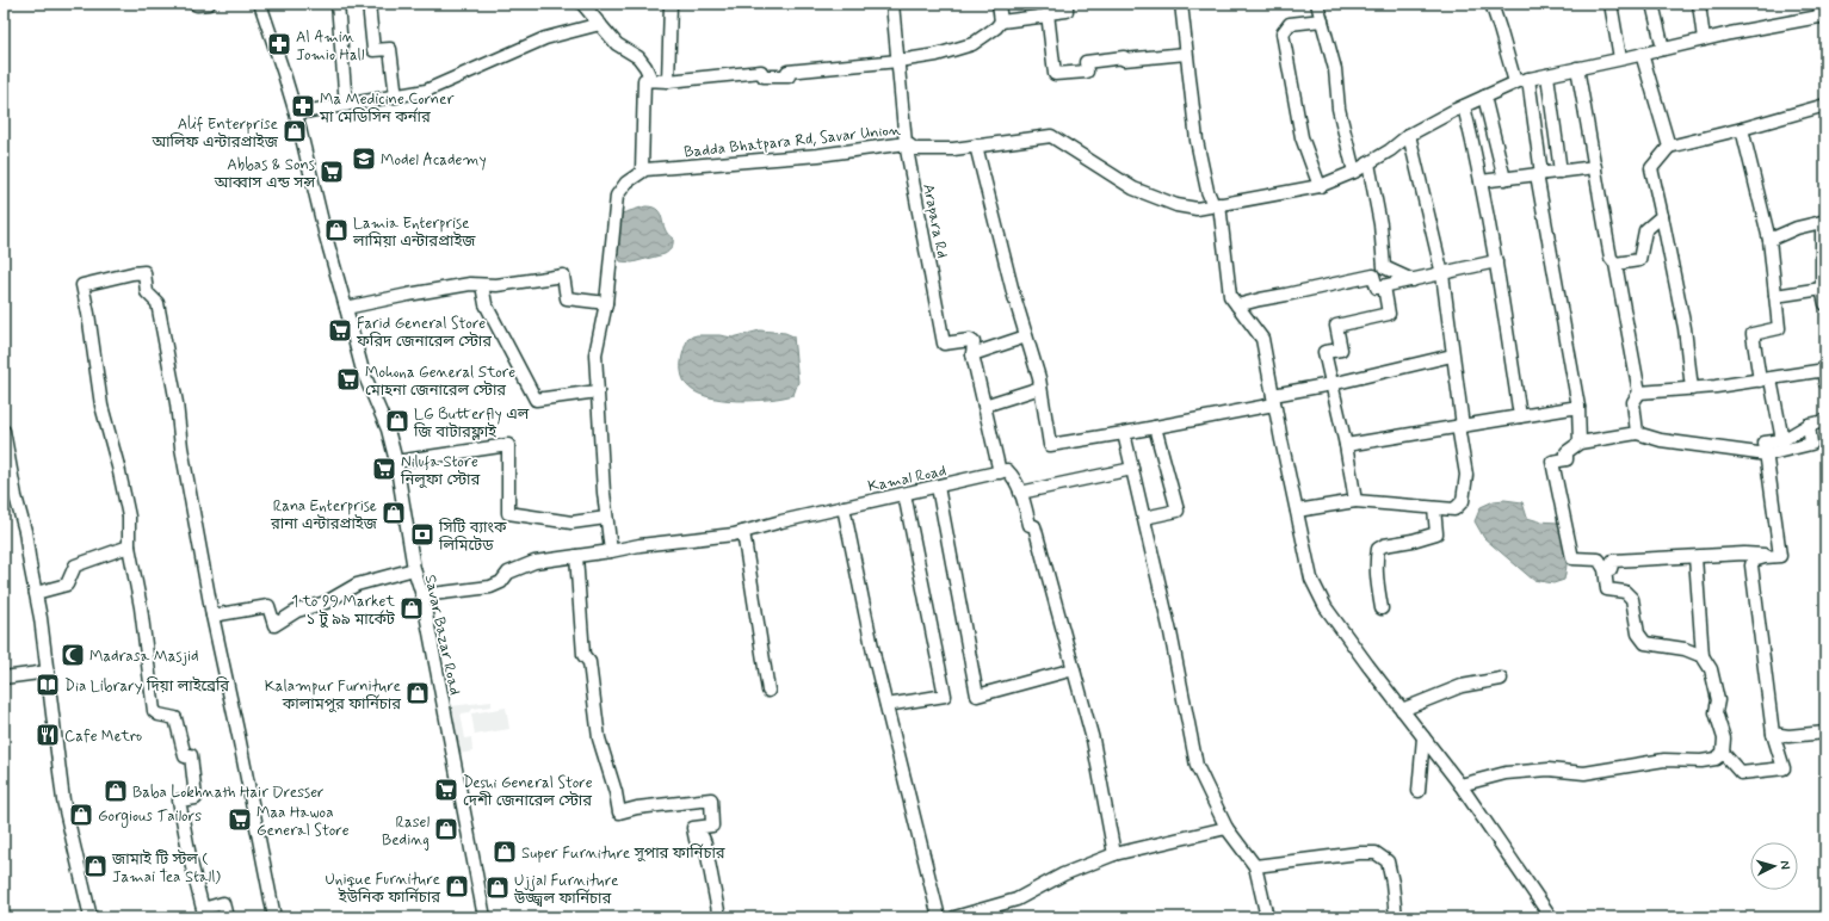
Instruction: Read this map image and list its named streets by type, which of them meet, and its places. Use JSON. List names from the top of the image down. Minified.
{"streets":{"street":["Badda Bhatpara Rd, Savar Union","Arapara Rd","Kamal Road","Savar Bazar Road"]},"crossings":[["Badda Bhatpara Rd, Savar Union","Arapara Rd"],["Kamal Road","Savar Bazar Road"]],"places":{"pharmacy":["Al Amin Jomio Hall","Ma Medicine Corner মা মেডিসিন কর্নার"],"shop":["Alif Enterprise আলিফ এন্টারপ্রাইজ","Lamia Enterprise লামিয়া এন্টারপ্রাইজ","LG Butterfly এল জি বাটারফ্লাই","Rana Enterprise রানা এন্টারপ্রাইজ","1 to 99 Market ১ টু ৯৯ মার্কেট","Kalampur Furniture কালামপুর ফার্নিচার","Baba Lokhnath Hair Dresser","Gorgious Tailors","Rasel Beding","Super Furniture সুপার ফার্নিচার","জামাই টি স্টল ( Jamai Tea Stall)","Unique Furniture ইউনিক ফার্নিচার","Ujjal Furniture উজ্জ্বল ফার্নিচার"],"school or university":["Model Academy"],"supermarket":["Abbas & Sons আব্বাস এন্ড সন্স","Farid General Store ফরিদ জেনারেল স্টোর","Mohona General Store মোহনা জেনারেল স্টোর","Nilufa Store নিলুফা স্টোর","Deshi General Store দেশী জেনারেল স্টোর","Maa Hawoa General Store"],"bank":["সিটি ব্যাংক লিমিটেড"],"mosque":["Madrasa Masjid"],"library":["Dia Library দিয়া লাইব্রেরি"],"restaurant":["Cafe Metro"]},"north":"right"}
